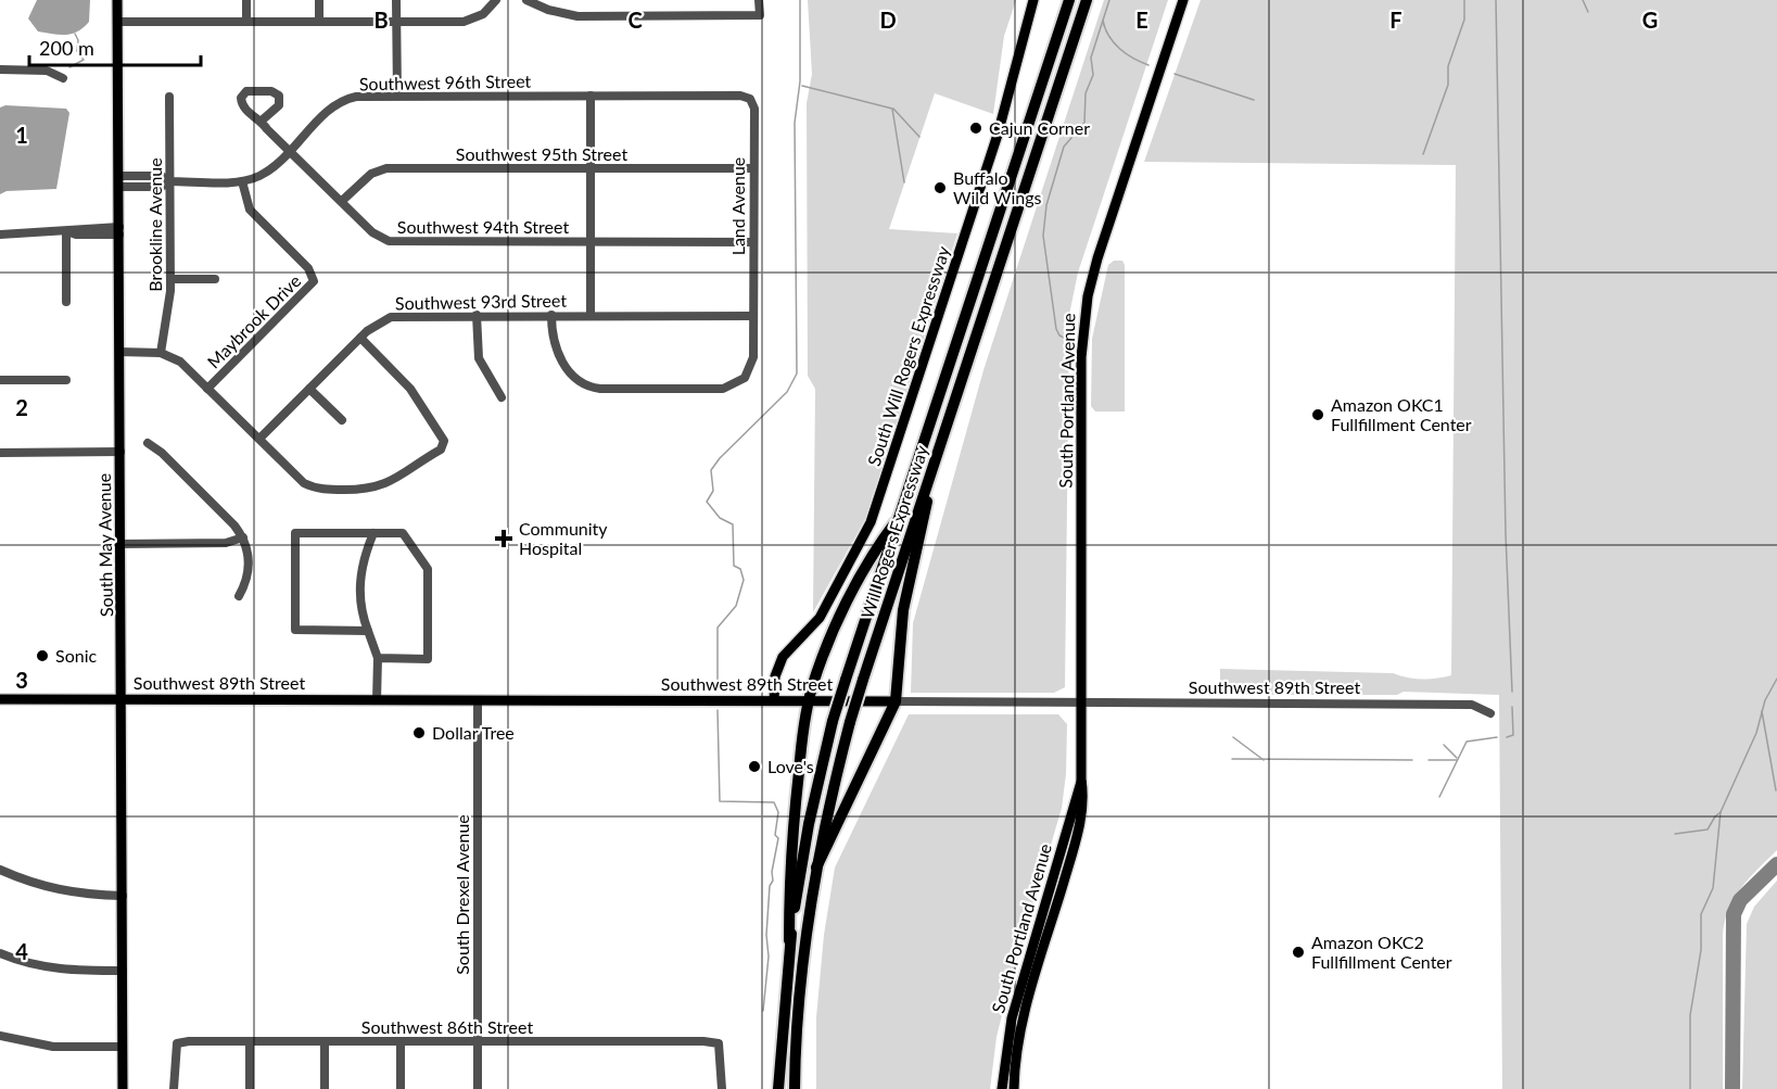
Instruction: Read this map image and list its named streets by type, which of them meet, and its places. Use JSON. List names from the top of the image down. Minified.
{"streets":{"highway":["Will Rogers Expressway"],"main road":["South Will Rogers Expressway","South Portland Avenue","South May Avenue","Southwest 89th Street"],"street":["Southwest 96th Street","Southwest 95th Street","Land Avenue","Brookline Avenue","Southwest 94th Street","Southwest 93rd Street","Maybrook Drive","South Drexel Avenue","Southwest 86th Street"]},"crossings":[["Southwest 96th Street","Land Avenue"],["Southwest 96th Street","Brookline Avenue"],["Southwest 96th Street","Southwest 94th Street"],["Southwest 96th Street","Maybrook Drive"],["Southwest 96th Street","South May Avenue"],["Southwest 95th Street","Land Avenue"],["Southwest 95th Street","Southwest 94th Street"],["Land Avenue","Southwest 94th Street"],["Land Avenue","Southwest 93rd Street"],["South Will Rogers Expressway","Southwest 89th Street"],["South Portland Avenue","Southwest 89th Street"],["South May Avenue","Southwest 89th Street"],["Southwest 89th Street","South Drexel Avenue"],["South Drexel Avenue","Southwest 86th Street"]],"places":{"other":["Cajun Corner","Buffalo Wild Wings","Amazon OKC1 Fullfillment Center","Sonic","Dollar Tree","Love's","Amazon OKC2 Fullfillment Center"],"health":["Community Hospital"]},"scale_bar":"200 m","grid":{"columns":["B","C","D","E","F","G"],"rows":["1","2","3","4"]}}
